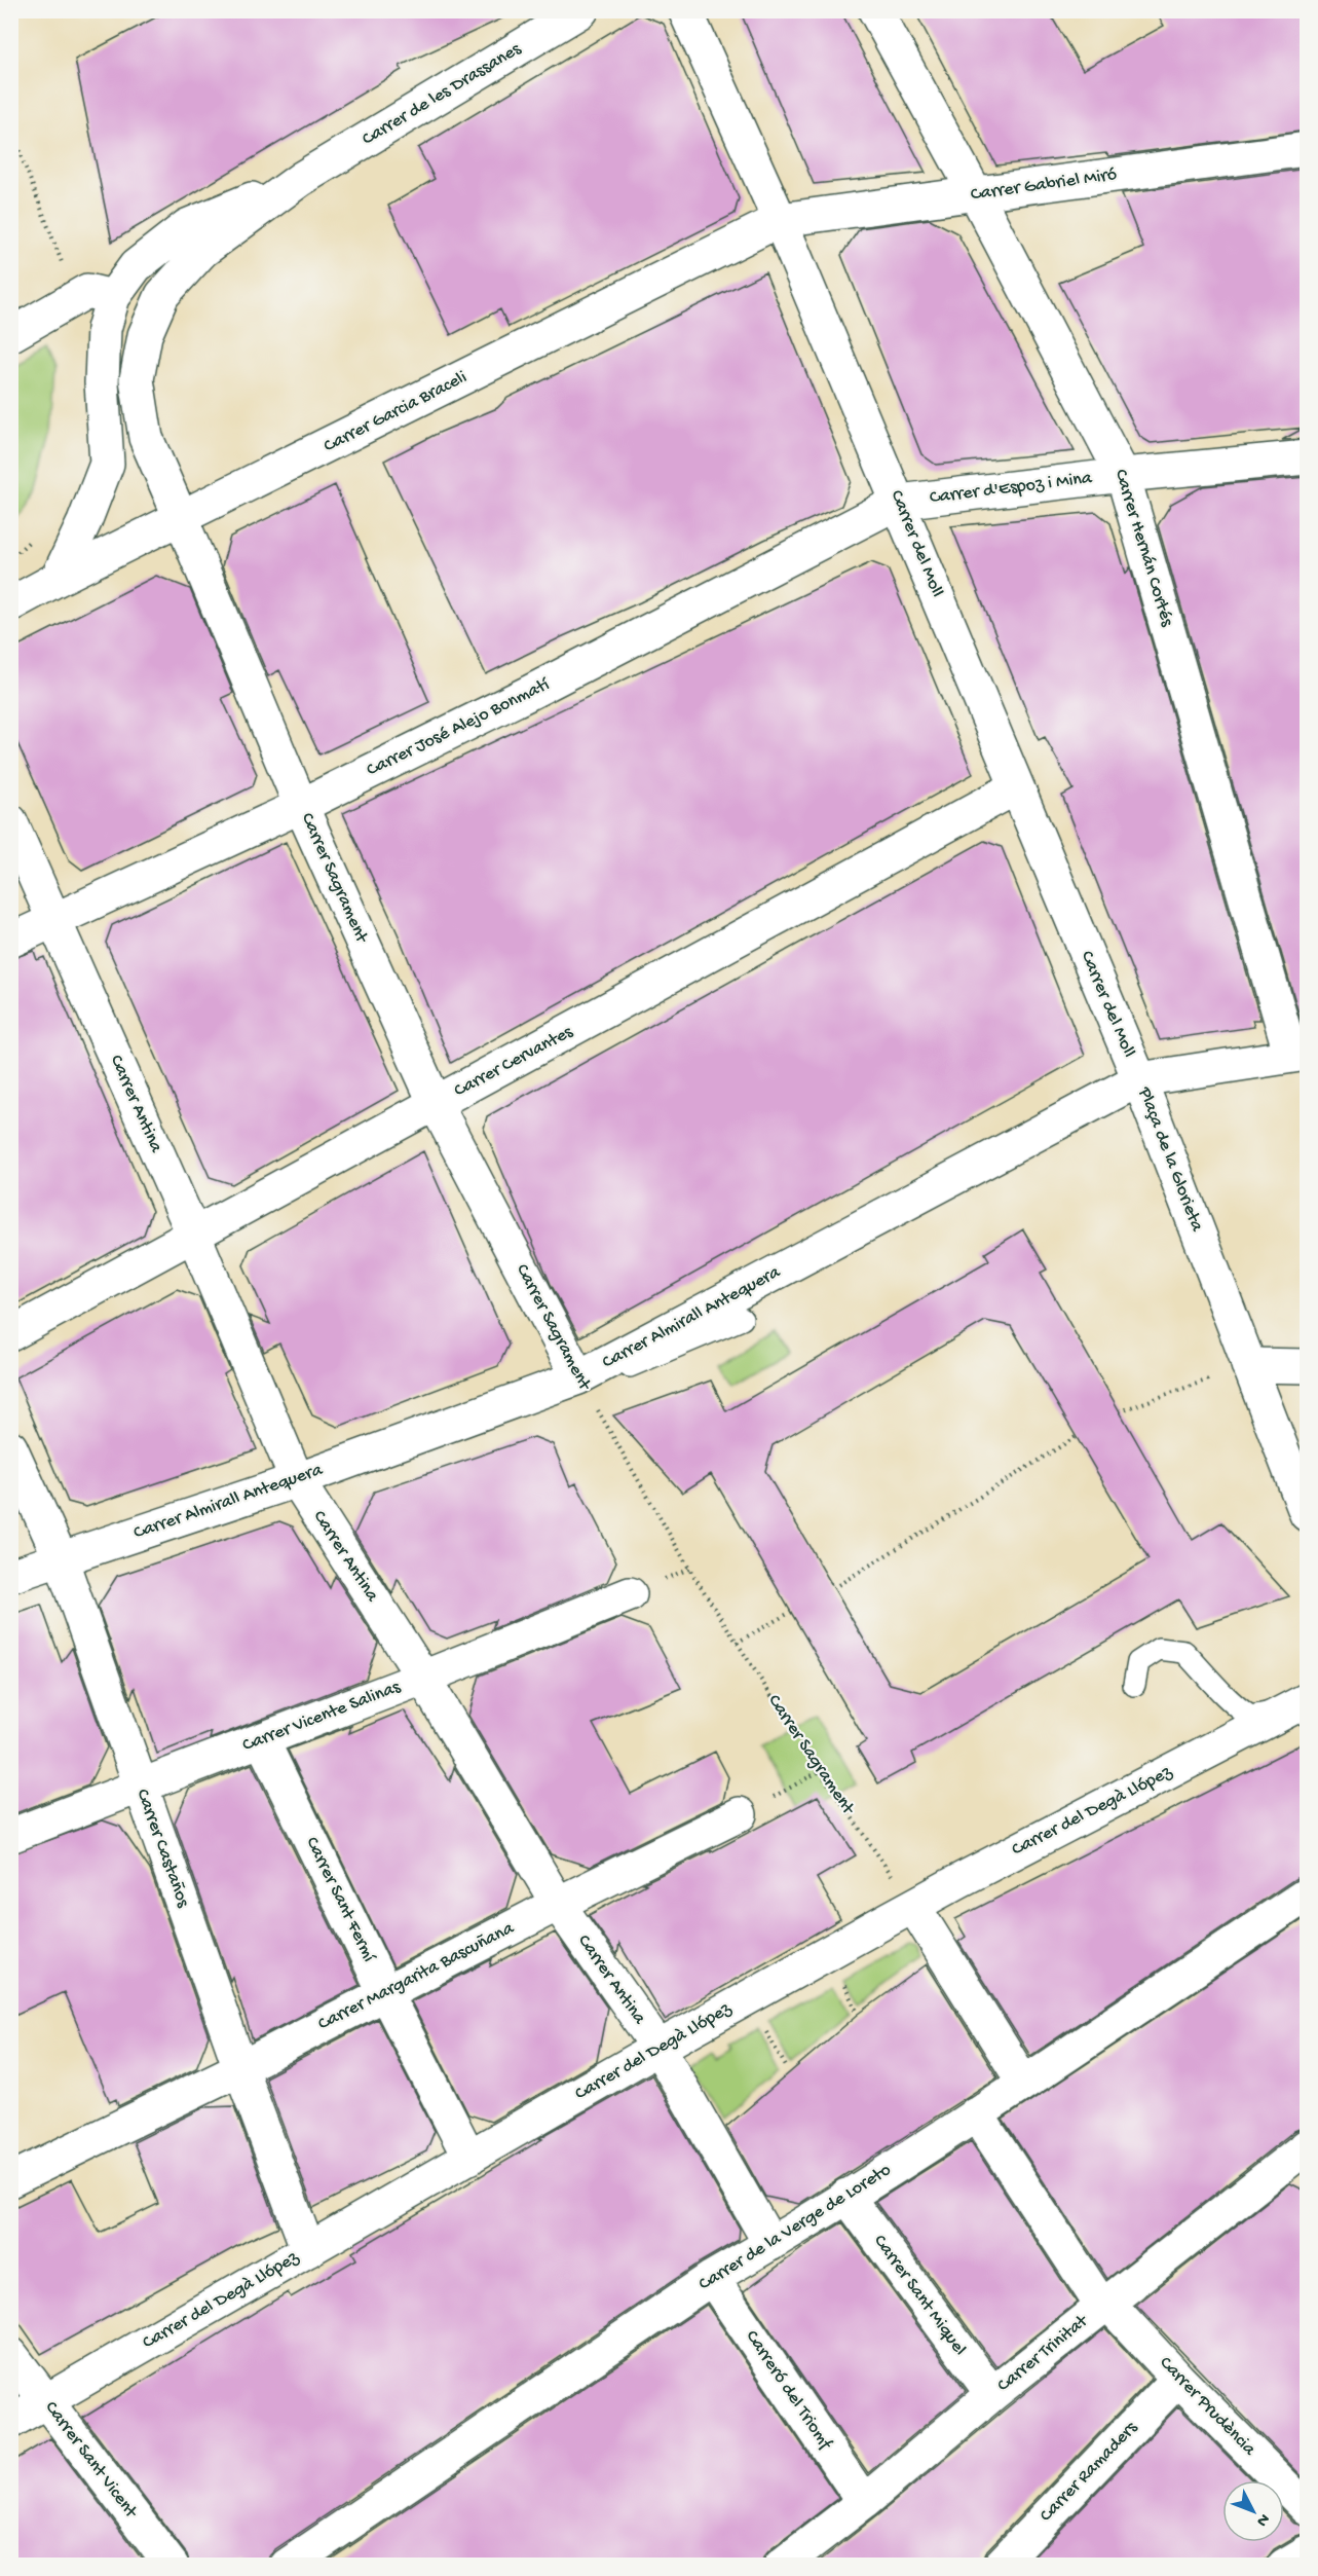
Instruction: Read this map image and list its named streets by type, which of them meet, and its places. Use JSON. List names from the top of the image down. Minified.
{"streets":{"street":["Carrer de les Drassanes","Carrer Gabriel Miró","Carrer Garcia Braceli","Carrer d'Espoz i Mina","Carrer del Moll","Carrer Hernán Cortés","Carrer José Alejo Bonmatí","Carrer Sagrament","Carrer Cervantes","Carrer Antina","Plaça de la Glorieta","Carrer Almirall Antequera","Carrer Vicente Salinas","Carrer del Degà Llópez","Carrer Castaños","Carrer Sant Fermí","Carrer Margarita Bascuñana","Carrer de la Verge de Loreto","Carrer Sant Miquel","Carrer Trinitat","Carreró del Triomf","Carrer Prudència","Carrer Sant Vicent","Carrer Ramaders"]},"crossings":[["Carrer de les Drassanes","Carrer Garcia Braceli"],["Carrer de les Drassanes","Carrer Sagrament"],["Carrer Gabriel Miró","Carrer Garcia Braceli"],["Carrer Gabriel Miró","Carrer del Moll"],["Carrer Gabriel Miró","Carrer Hernán Cortés"],["Carrer Garcia Braceli","Carrer del Moll"],["Carrer Garcia Braceli","Carrer Sagrament"],["Carrer d'Espoz i Mina","Carrer del Moll"],["Carrer d'Espoz i Mina","Carrer Hernán Cortés"],["Carrer d'Espoz i Mina","Carrer José Alejo Bonmatí"],["Carrer del Moll","Carrer José Alejo Bonmatí"],["Carrer del Moll","Carrer Cervantes"],["Carrer del Moll","Plaça de la Glorieta"],["Carrer del Moll","Carrer Almirall Antequera"],["Carrer Hernán Cortés","Plaça de la Glorieta"],["Carrer José Alejo Bonmatí","Carrer Sagrament"],["Carrer José Alejo Bonmatí","Carrer Antina"],["Carrer Sagrament","Carrer Cervantes"],["Carrer Sagrament","Carrer Almirall Antequera"],["Carrer Sagrament","Carrer del Degà Llópez"],["Carrer Cervantes","Carrer Antina"],["Carrer Antina","Carrer Almirall Antequera"],["Carrer Antina","Carrer Vicente Salinas"],["Carrer Antina","Carrer del Degà Llópez"],["Carrer Antina","Carrer Margarita Bascuñana"],["Carrer Antina","Carrer de la Verge de Loreto"],["Plaça de la Glorieta","Carrer Almirall Antequera"],["Carrer Almirall Antequera","Carrer Castaños"],["Carrer Vicente Salinas","Carrer Castaños"],["Carrer Vicente Salinas","Carrer Sant Fermí"],["Carrer del Degà Llópez","Carrer Castaños"],["Carrer del Degà Llópez","Carrer Sant Fermí"],["Carrer del Degà Llópez","Carrer Sant Vicent"],["Carrer Castaños","Carrer Margarita Bascuñana"],["Carrer Sant Fermí","Carrer Margarita Bascuñana"],["Carrer de la Verge de Loreto","Carrer Sant Miquel"],["Carrer de la Verge de Loreto","Carreró del Triomf"],["Carrer de la Verge de Loreto","Carrer Prudència"],["Carrer Sant Miquel","Carrer Trinitat"],["Carrer Trinitat","Carreró del Triomf"],["Carrer Trinitat","Carrer Prudència"],["Carrer Prudència","Carrer Ramaders"]],"north":"bottom right"}
